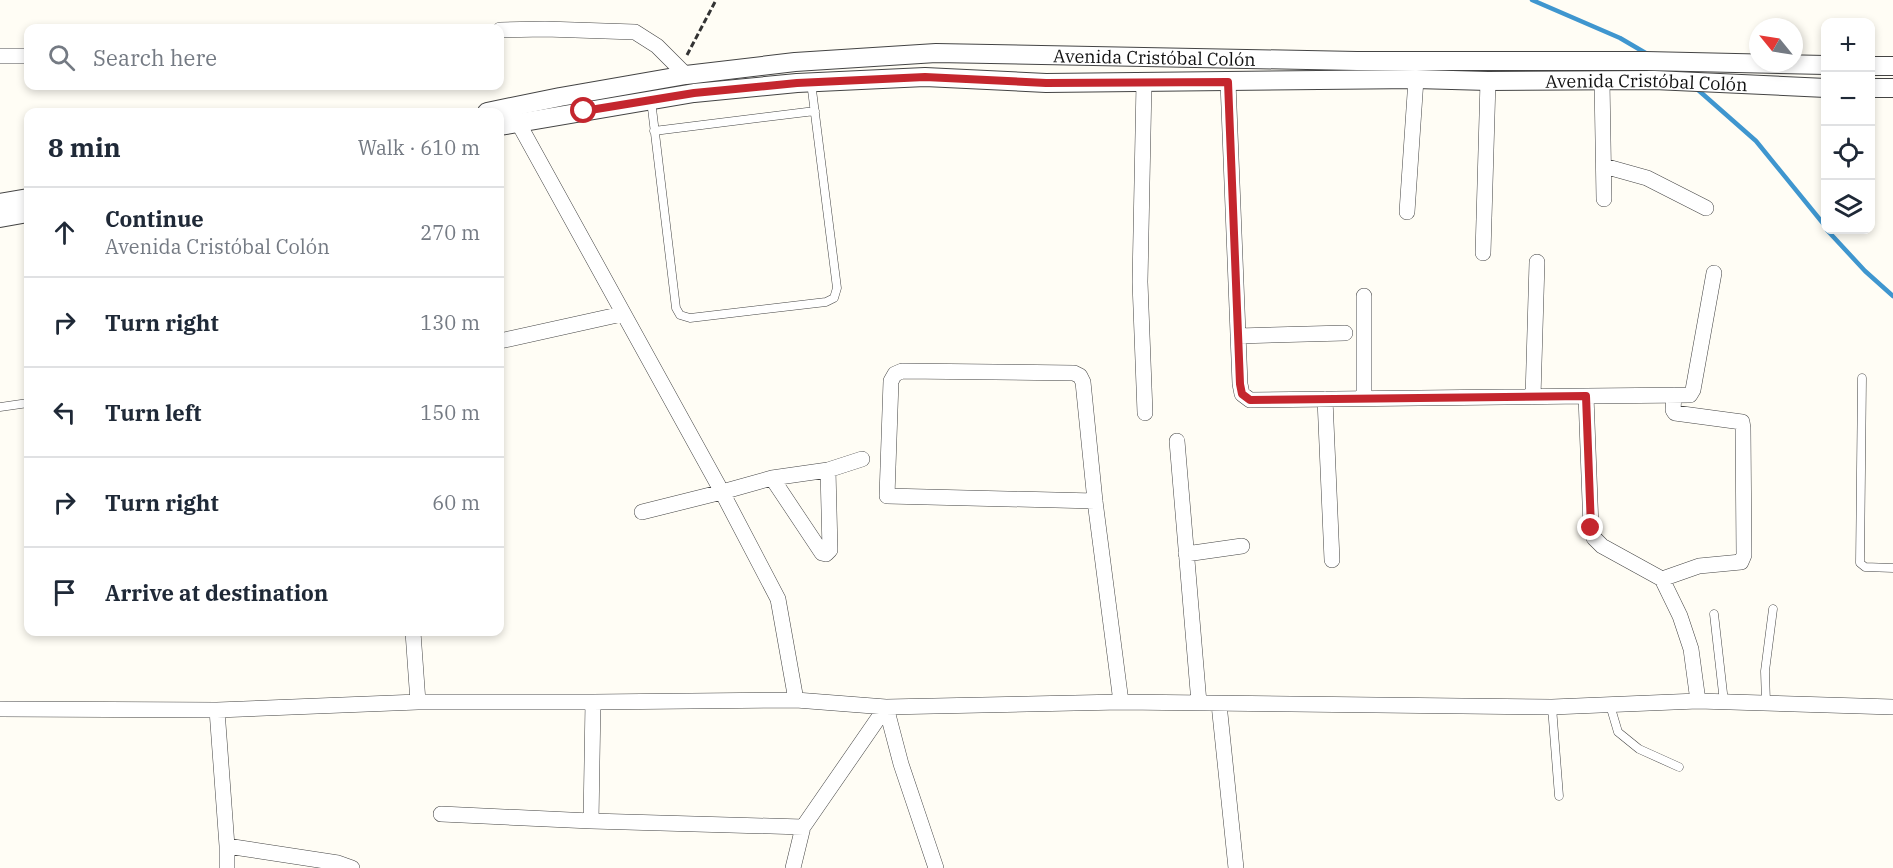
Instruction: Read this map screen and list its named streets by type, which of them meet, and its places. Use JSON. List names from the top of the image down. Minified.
{"streets":{"street":["Avenida Cristóbal Colón"]},"north":"top left","page":{"map_buttons":["+","−"],"search":"Search here","heading":["8 min","Walk · 610 m"],"list":[["Continue","Avenida Cristóbal Colón","270 m"],["Turn right","130 m"],["Turn left","150 m"],["Turn right","60 m"],"Arrive at destination"]}}
